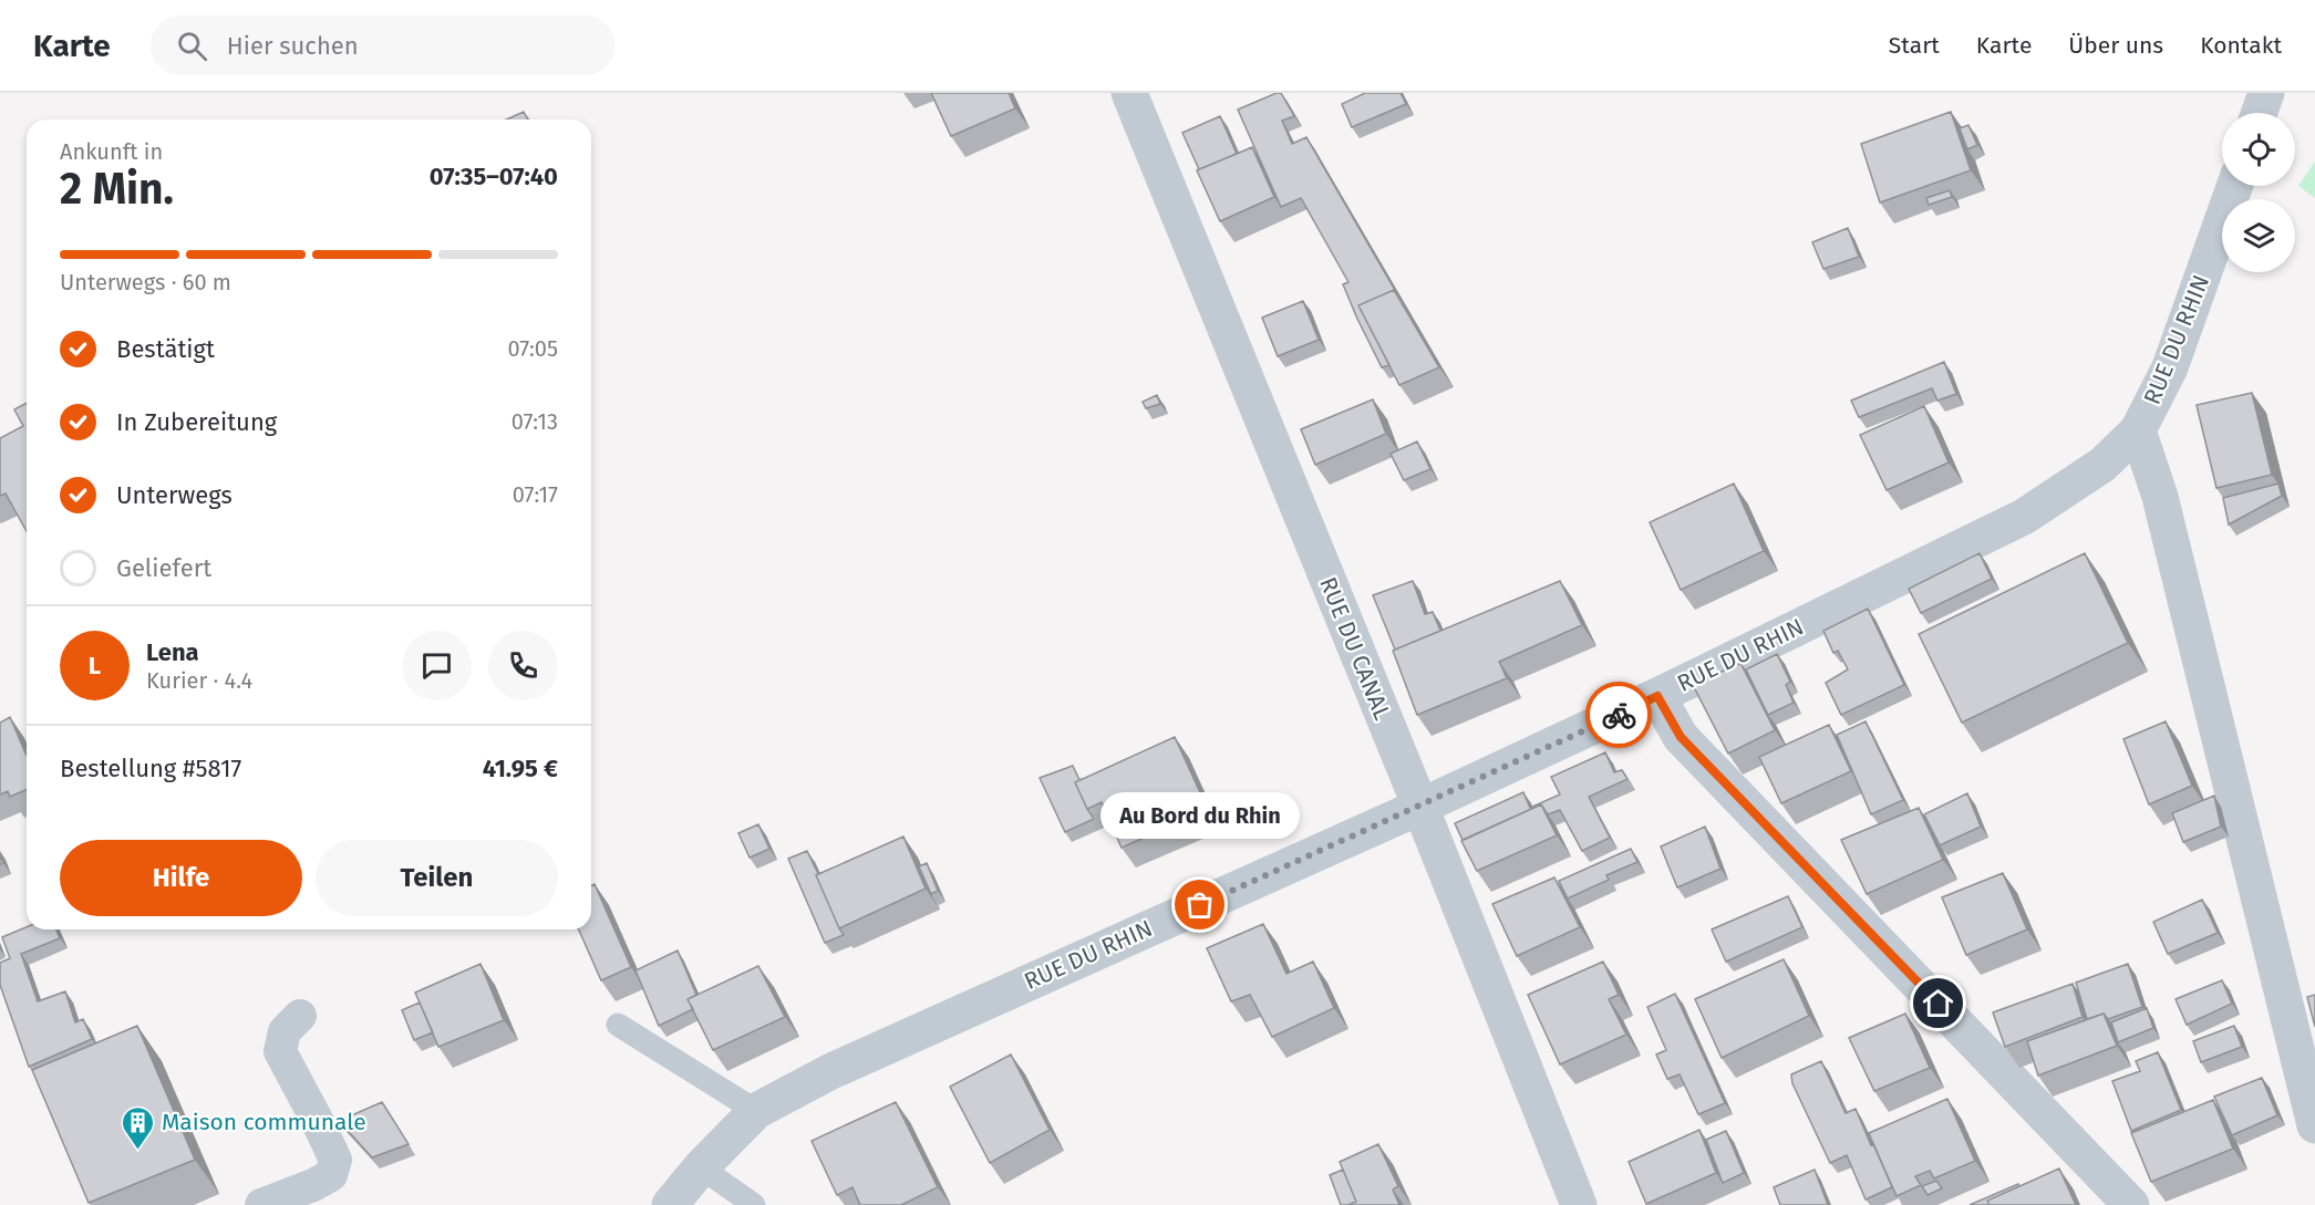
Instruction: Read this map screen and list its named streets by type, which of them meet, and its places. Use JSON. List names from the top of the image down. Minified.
{"streets":{"street":["RUE DU RHIN","RUE DU CANAL"]},"crossings":[["RUE DU RHIN","RUE DU CANAL"]],"places":{"other":["Au Bord du Rhin"],"building":["Maison communale"]},"page":{"header":"Karte","search":"Hier suchen","nav":["Start","Karte","Über uns","Kontakt"],"heading":["2 Min.","Ankunft in","07:35–07:40"],"panel":["Lena","Kurier · 4.4","Bestellung #5817","41.95 €"],"bar":"Unterwegs · 60 m","list":[["Bestätigt","07:05"],["In Zubereitung","07:13"],["Unterwegs","07:17"],"Geliefert"],"round":"L","bubble":"Au Bord du Rhin","buttons":["Hilfe","Teilen"]}}
